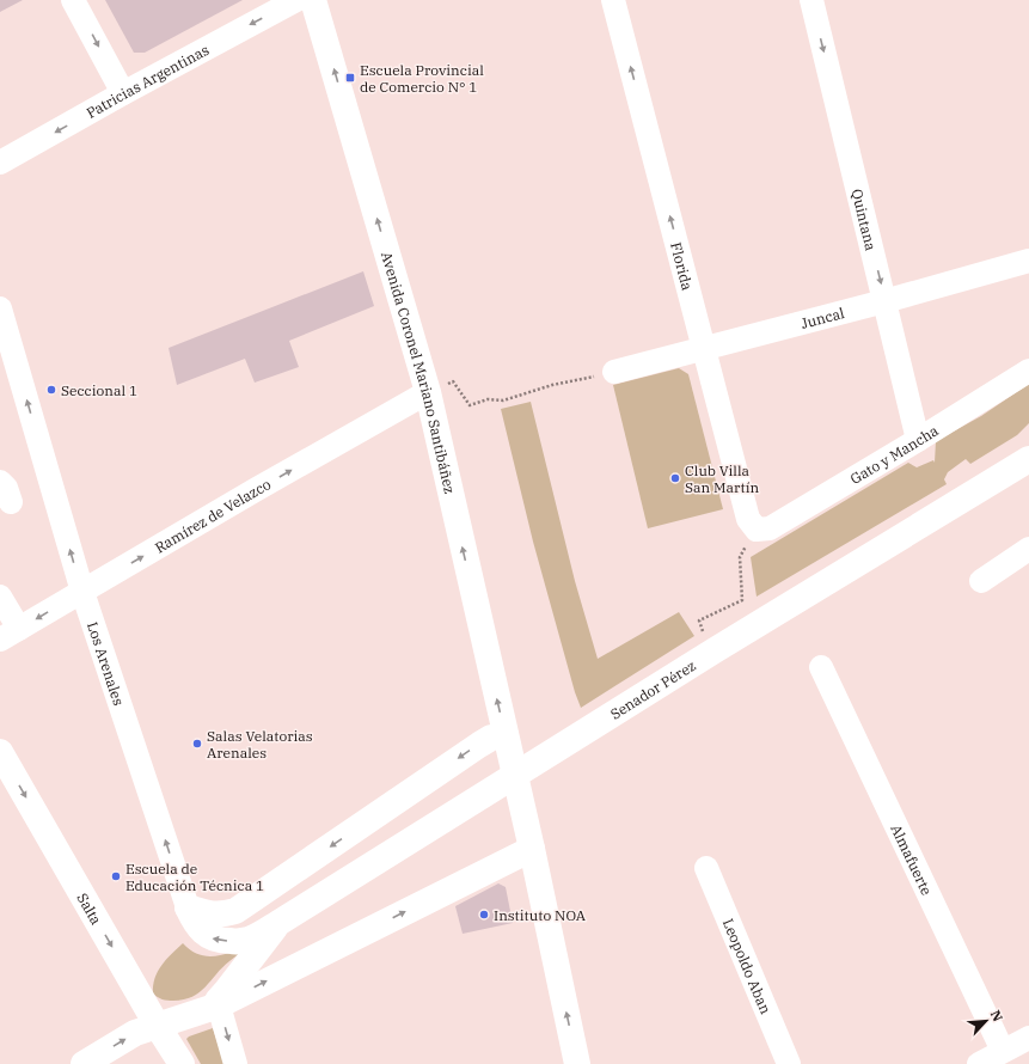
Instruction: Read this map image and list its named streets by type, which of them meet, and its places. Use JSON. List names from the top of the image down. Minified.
{"streets":{"main road":["Avenida Coronel Mariano Santibáñez","Los Arenales","Senador Pérez","Salta"],"street":["Patricias Argentinas","Quintana","Florida","Juncal","Gato y Mancha","Ramírez de Velazco","Almafuerte","Leopoldo Aban"]},"crossings":[["Quintana","Juncal"],["Quintana","Gato y Mancha"],["Florida","Juncal"],["Florida","Gato y Mancha"],["Avenida Coronel Mariano Santibáñez","Ramírez de Velazco"],["Ramírez de Velazco","Los Arenales"],["Los Arenales","Senador Pérez"]],"one_way":["Patricias Argentinas","Quintana","Florida","Avenida Coronel Mariano Santibáñez","Los Arenales","Salta"],"places":{"transit":["Escuela Provincial de Comercio N° 1"],"other":["Seccional 1","Club Villa San Martín","Salas Velatorias Arenales","Escuela de Educación Técnica 1","Instituto NOA"]},"north":"top right"}
